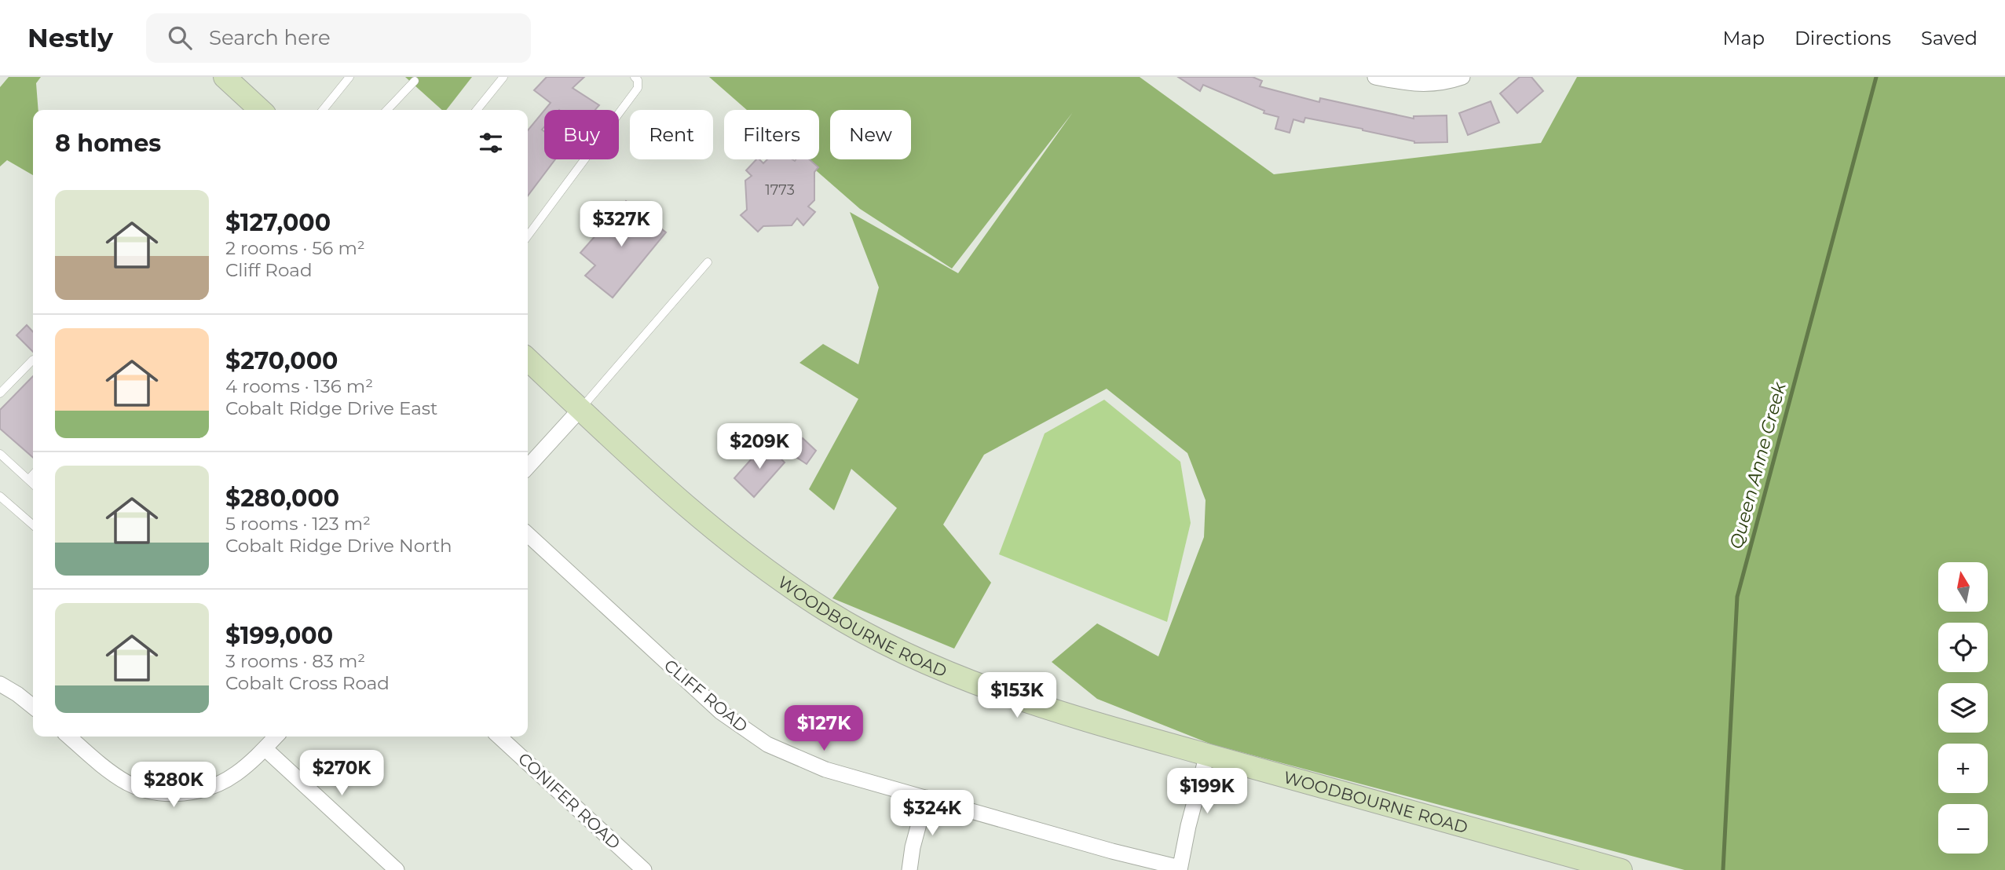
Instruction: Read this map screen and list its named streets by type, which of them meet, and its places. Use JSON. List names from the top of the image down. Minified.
{"streets":{"main road":["WOODBOURNE ROAD"],"street":["CLIFF ROAD","CONIFER ROAD"]},"water":["Queen Anne Creek"],"house_numbers":["1773"],"north":"top","page":{"header":"Nestly","search":"Search here","nav":["Map","Directions","Saved"],"chip":["Buy","Rent","Filters","New"],"heading":"8 homes","list":[{"name":"$127,000","note":"2 rooms · 56 m² · Cliff Road"},{"name":"$270,000","note":"4 rooms · 136 m² · Cobalt Ridge Drive East"},{"name":"$280,000","note":"5 rooms · 123 m² · Cobalt Ridge Drive North"},{"name":"$199,000","note":"3 rooms · 83 m² · Cobalt Cross Road"}],"price":["$327K","$209K","$153K","$127K","$270K","$280K","$199K","$324K"],"map_buttons":["+","−"]}}
